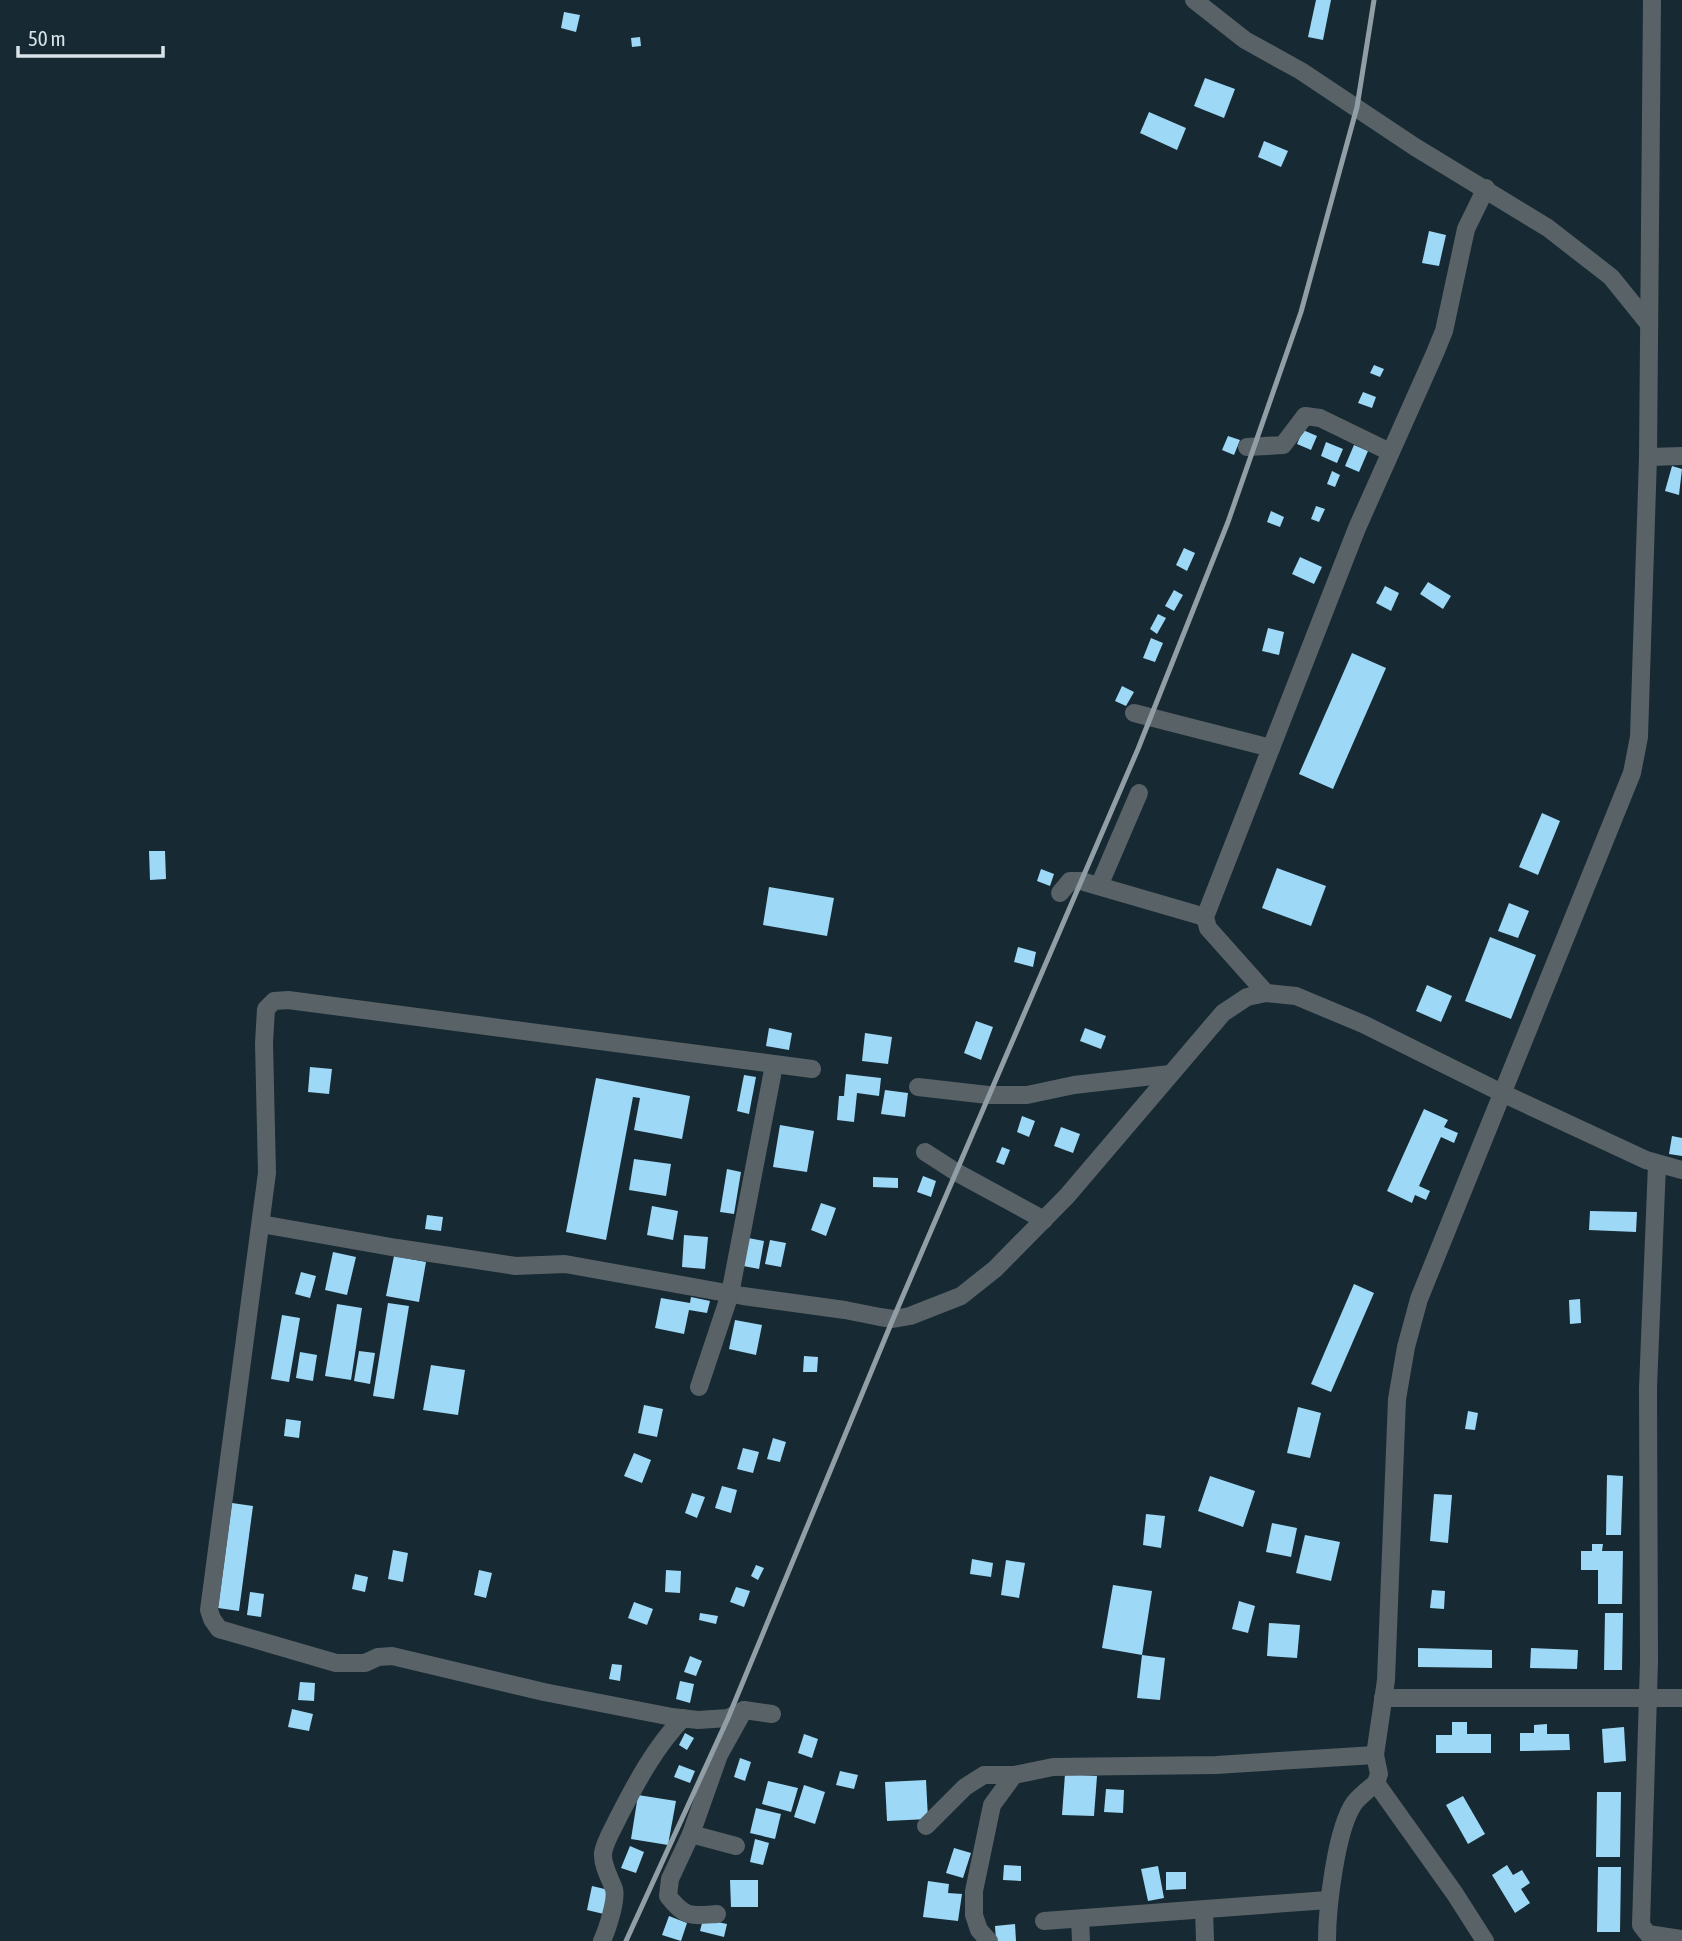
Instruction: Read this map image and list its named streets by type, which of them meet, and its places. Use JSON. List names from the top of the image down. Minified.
{"scale_bar":"50 m"}
